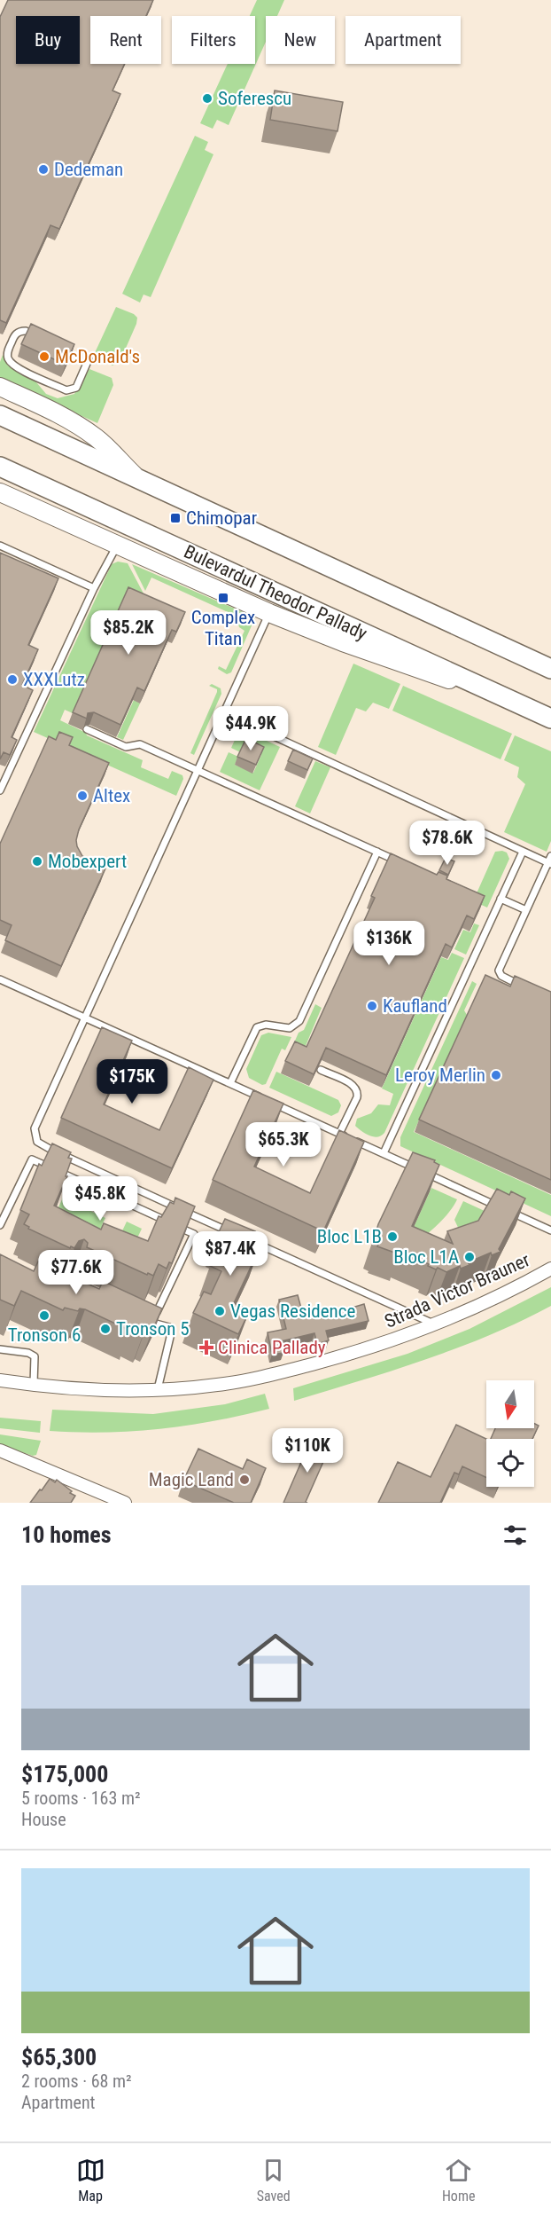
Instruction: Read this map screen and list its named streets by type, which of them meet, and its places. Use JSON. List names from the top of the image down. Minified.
{"streets":{"main road":["Bulevardul Theodor Pallady"],"street":["Strada Victor Brauner"]},"places":{"other":["Soferescu","Dedeman","McDonald's","XXXLutz","Altex","Mobexpert","Kaufland","Leroy Merlin","Bloc L1B","Bloc L1A","Vegas Residence","Tronson 6","Tronson 5","Magic Land"],"transit":["Chimopar","Complex Titan"],"health":["Clinica Pallady"]},"north":"bottom","page":{"chip":["Buy","Rent","Filters","New","Apartment"],"price":["$85.2K","$44.9K","$78.6K","$136K","$175K","$65.3K","$45.8K","$87.4K","$77.6K","$110K"],"heading":"10 homes","list":[{"name":"$175,000","note":"5 rooms · 163 m² · House"},{"name":"$65,300","note":"2 rooms · 68 m² · Apartment"}],"tabs":["Map","Saved","Home"]}}
